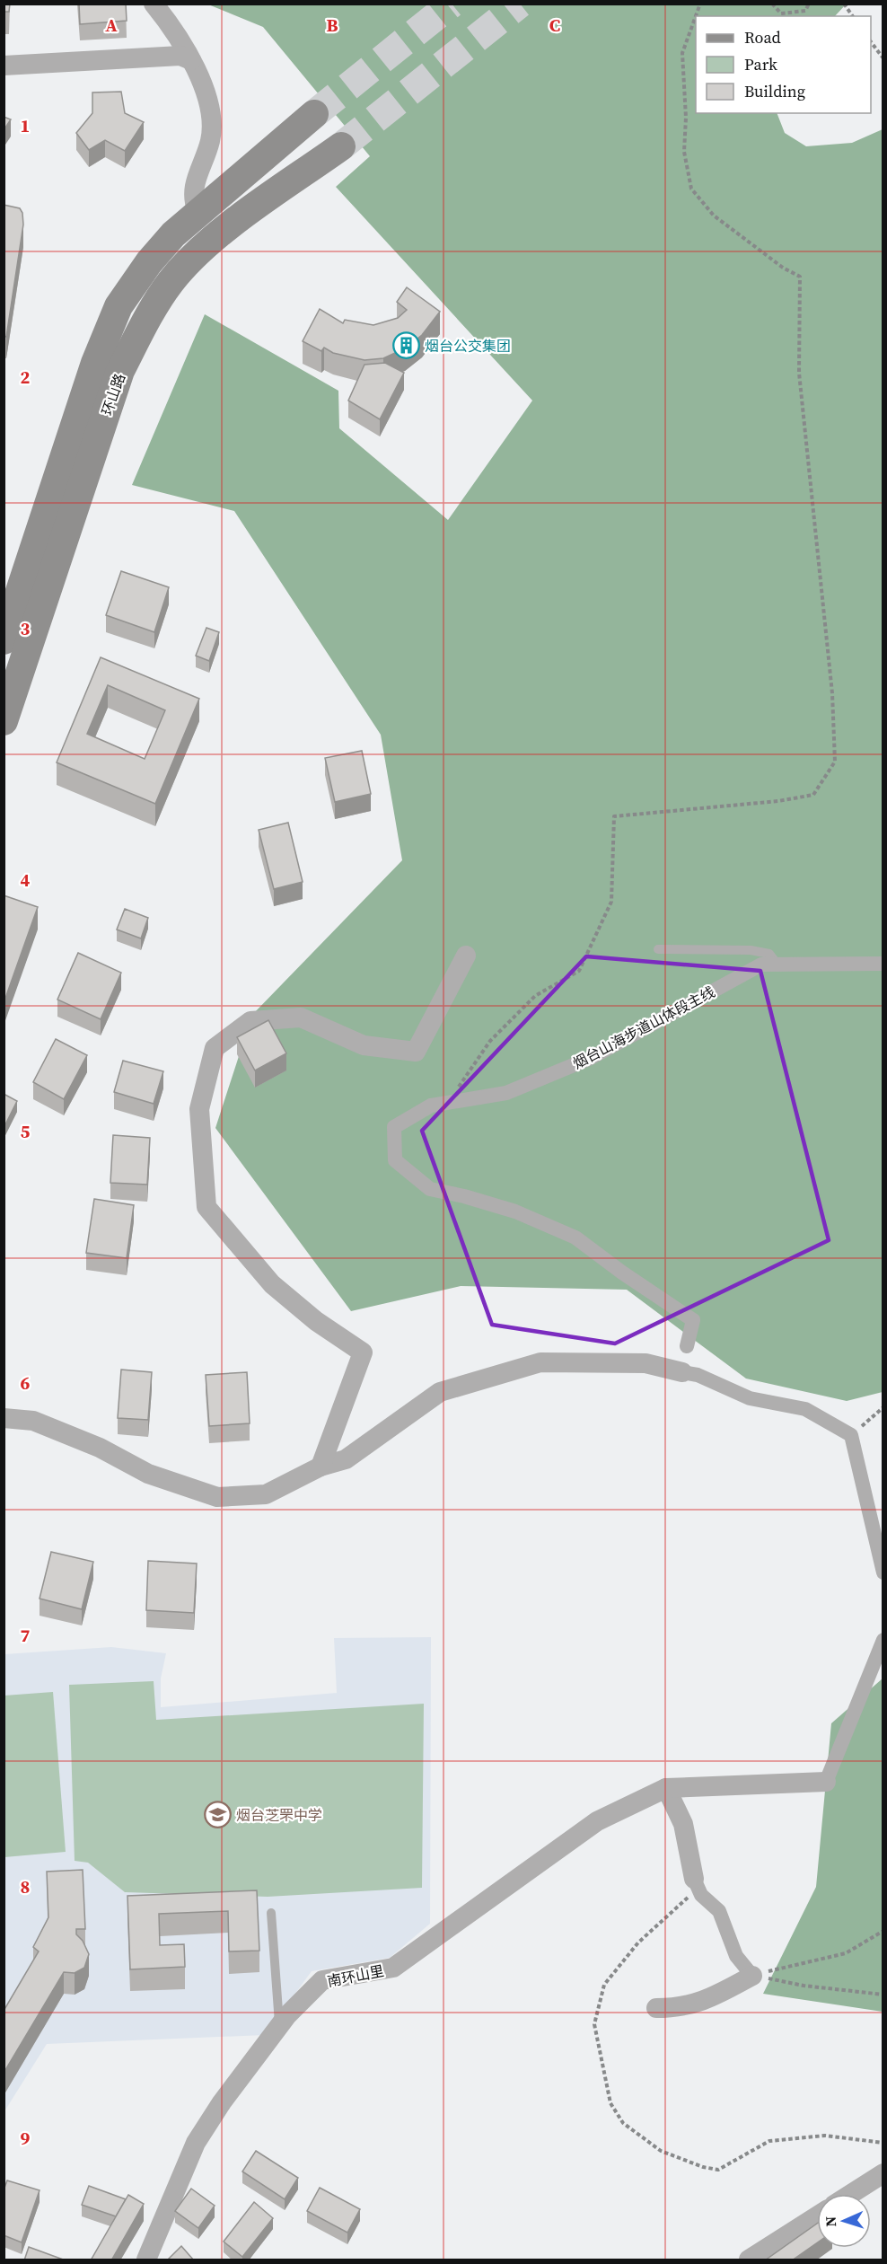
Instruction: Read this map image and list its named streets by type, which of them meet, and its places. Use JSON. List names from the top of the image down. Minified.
{"streets":{"main road":["环山路"],"street":["烟台山海步道山体段主线","南环山里"]},"places":{"building":["烟台公交集团"],"school or university":["烟台芝罘中学"]},"legend":["Road","Park","Building"],"north":"left","grid":{"columns":["A","B","C"],"rows":["1","2","3","4","5","6","7","8","9"]}}
